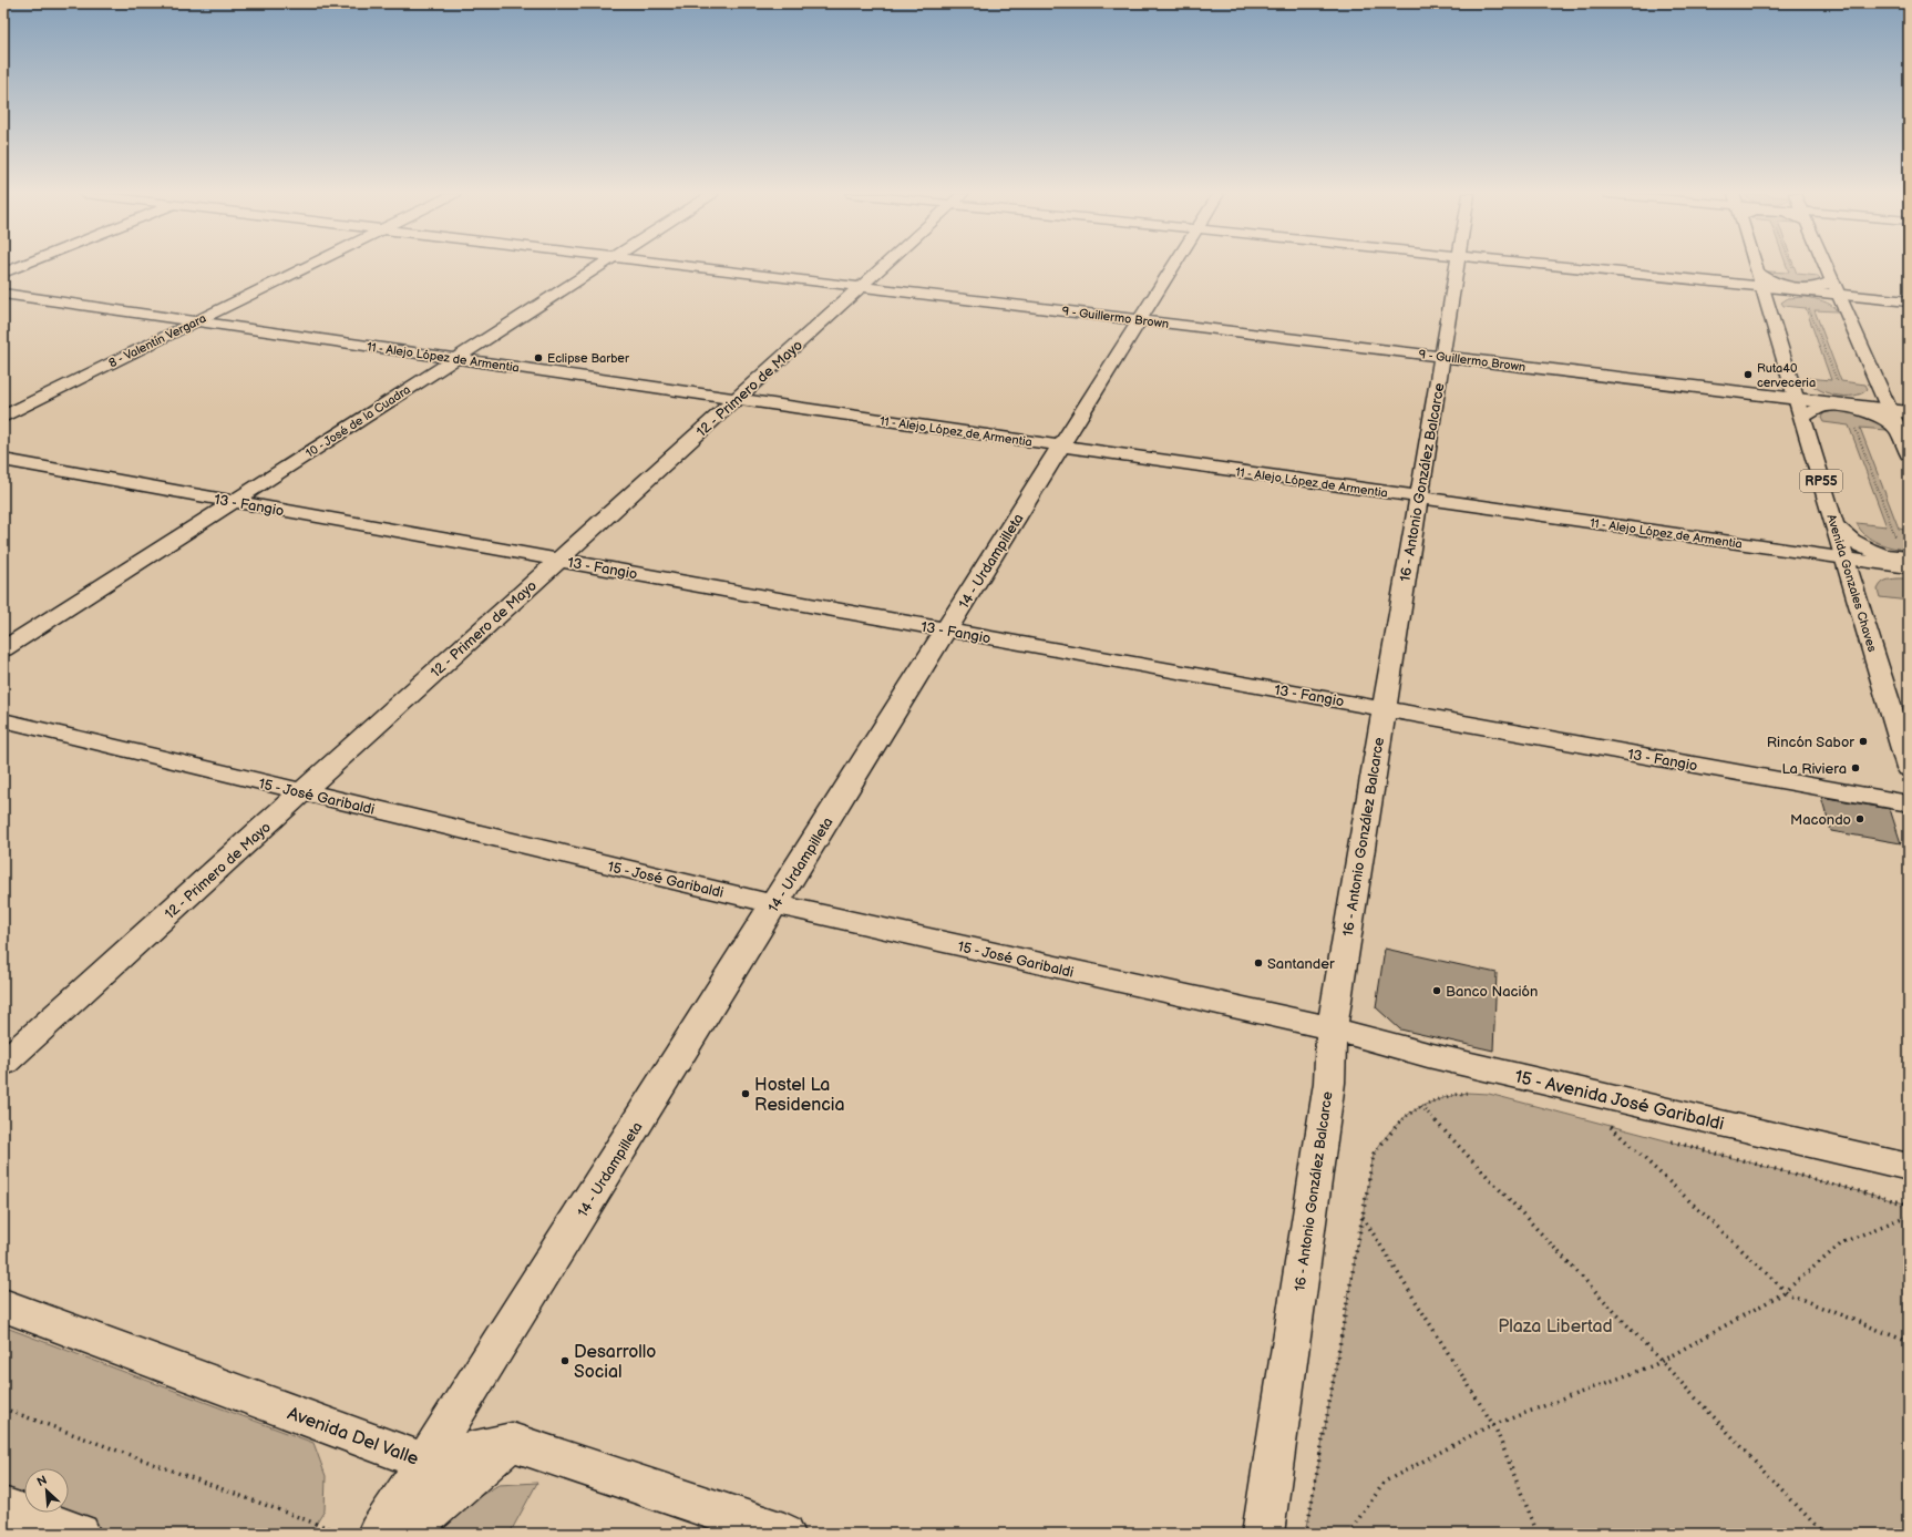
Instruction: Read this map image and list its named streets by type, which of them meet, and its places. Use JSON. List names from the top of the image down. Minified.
{"streets":{"street":["9 - Guillermo Brown","8 - Valentín Vergara","11 - Alejo López de Armentia","12 - Primero de Mayo","10 - José de la Cuadra","RP55","16 - Antonio González Balcarce","13 - Fangio","14 - Urdampilleta","Avenida Gonzales Chaves","15 - José Garibaldi","15 - Avenida José Garibaldi","Avenida Del Valle"]},"crossings":[["9 - Guillermo Brown","12 - Primero de Mayo"],["9 - Guillermo Brown","16 - Antonio González Balcarce"],["9 - Guillermo Brown","14 - Urdampilleta"],["9 - Guillermo Brown","Avenida Gonzales Chaves"],["8 - Valentín Vergara","11 - Alejo López de Armentia"],["11 - Alejo López de Armentia","12 - Primero de Mayo"],["11 - Alejo López de Armentia","10 - José de la Cuadra"],["11 - Alejo López de Armentia","16 - Antonio González Balcarce"],["11 - Alejo López de Armentia","14 - Urdampilleta"],["11 - Alejo López de Armentia","Avenida Gonzales Chaves"],["12 - Primero de Mayo","13 - Fangio"],["12 - Primero de Mayo","15 - José Garibaldi"],["10 - José de la Cuadra","13 - Fangio"],["16 - Antonio González Balcarce","13 - Fangio"],["16 - Antonio González Balcarce","15 - José Garibaldi"],["16 - Antonio González Balcarce","15 - Avenida José Garibaldi"],["13 - Fangio","14 - Urdampilleta"],["14 - Urdampilleta","15 - José Garibaldi"],["14 - Urdampilleta","Avenida Del Valle"],["15 - José Garibaldi","15 - Avenida José Garibaldi"]],"parks":["Plaza Libertad"],"places":["Eclipse Barber","Ruta40 cerveceria","Rincón Sabor","La Riviera","Macondo","Santander","Banco Nación","Hostel La Residencia","Desarrollo Social"],"north":"top left"}
